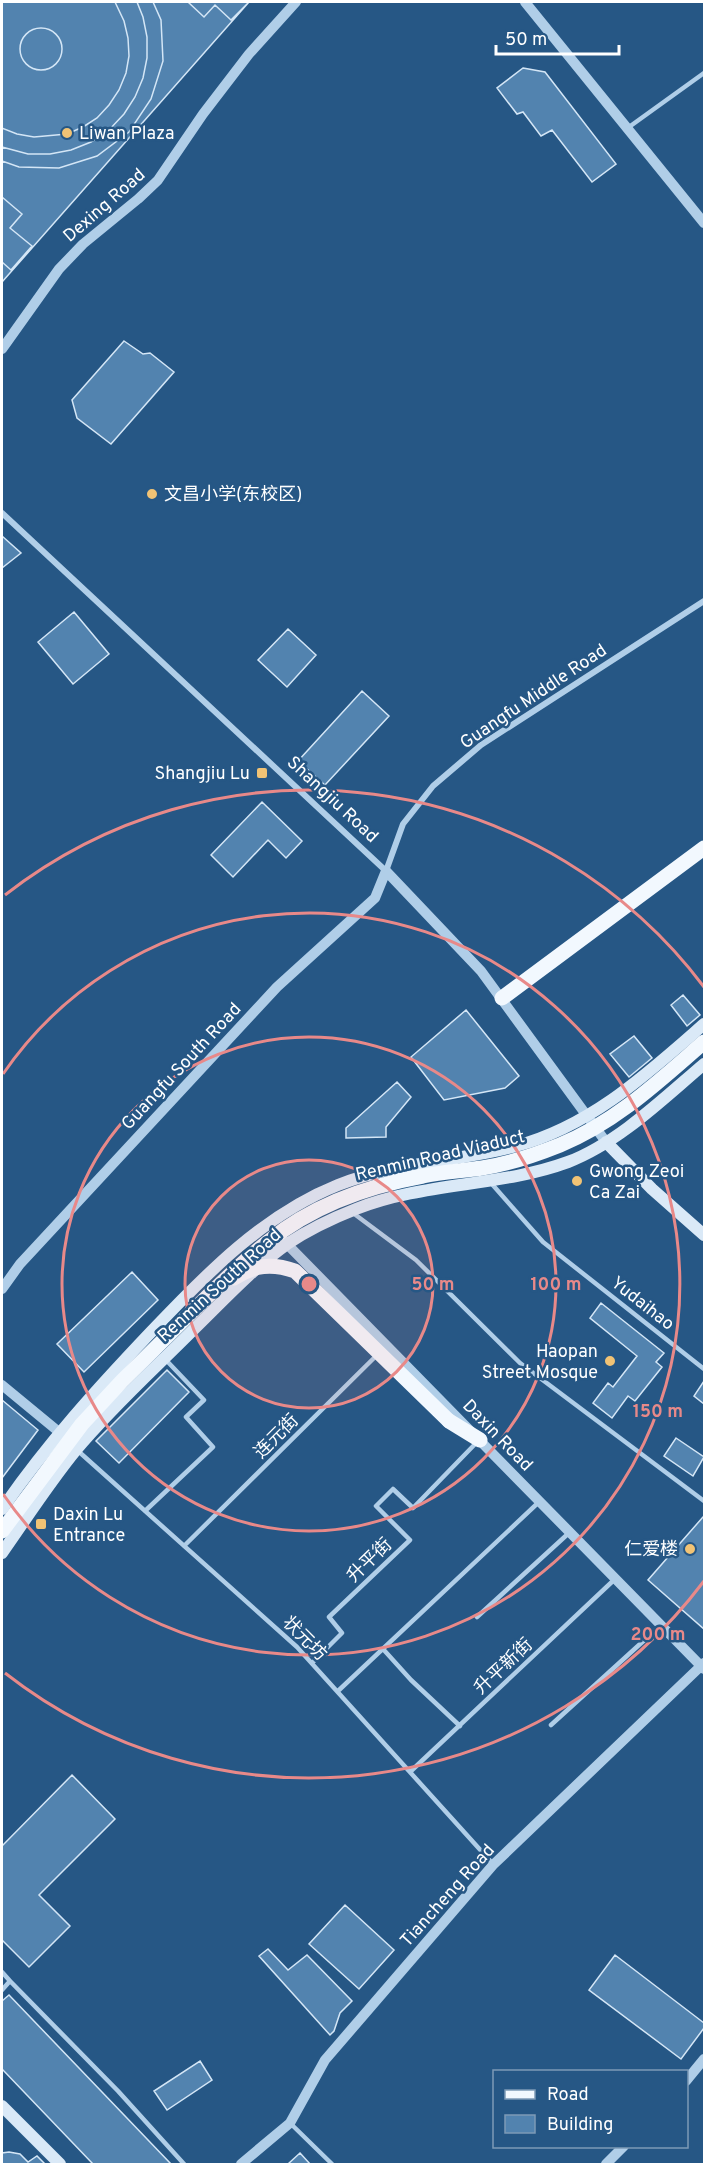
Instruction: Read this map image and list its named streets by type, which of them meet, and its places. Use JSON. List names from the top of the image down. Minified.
{"streets":{"main road":["Renmin Road Viaduct","Renmin South Road"],"street":["Dexing Road","Guangfu Middle Road","Shangjiu Road","Guangfu South Road","Daxin Road","Tiancheng Road"],"lane":["Yudaihao","连元街","升平街","状元坊","升平新街"]},"crossings":[["Guangfu Middle Road","Shangjiu Road"],["Guangfu Middle Road","Guangfu South Road"],["Shangjiu Road","Guangfu South Road"],["Shangjiu Road","Renmin South Road"],["Renmin South Road","Yudaihao"],["Renmin South Road","Daxin Road"],["Renmin South Road","状元坊"],["Daxin Road","连元街"],["Daxin Road","升平街"],["Daxin Road","升平新街"],["Daxin Road","Tiancheng Road"],["连元街","状元坊"],["升平街","状元坊"],["状元坊","升平新街"],["状元坊","Tiancheng Road"]],"places":{"other":["Liwan Plaza","文昌小学(东校区)","Gwong Zeoi Ca Zai","Haopan Street Mosque","仁爱楼"],"transit":["Shangjiu Lu","Daxin Lu Entrance"]},"legend":["Road","Building"],"scale_bar":"50 m","rings":["50 m","100 m","150 m","200 m"]}
